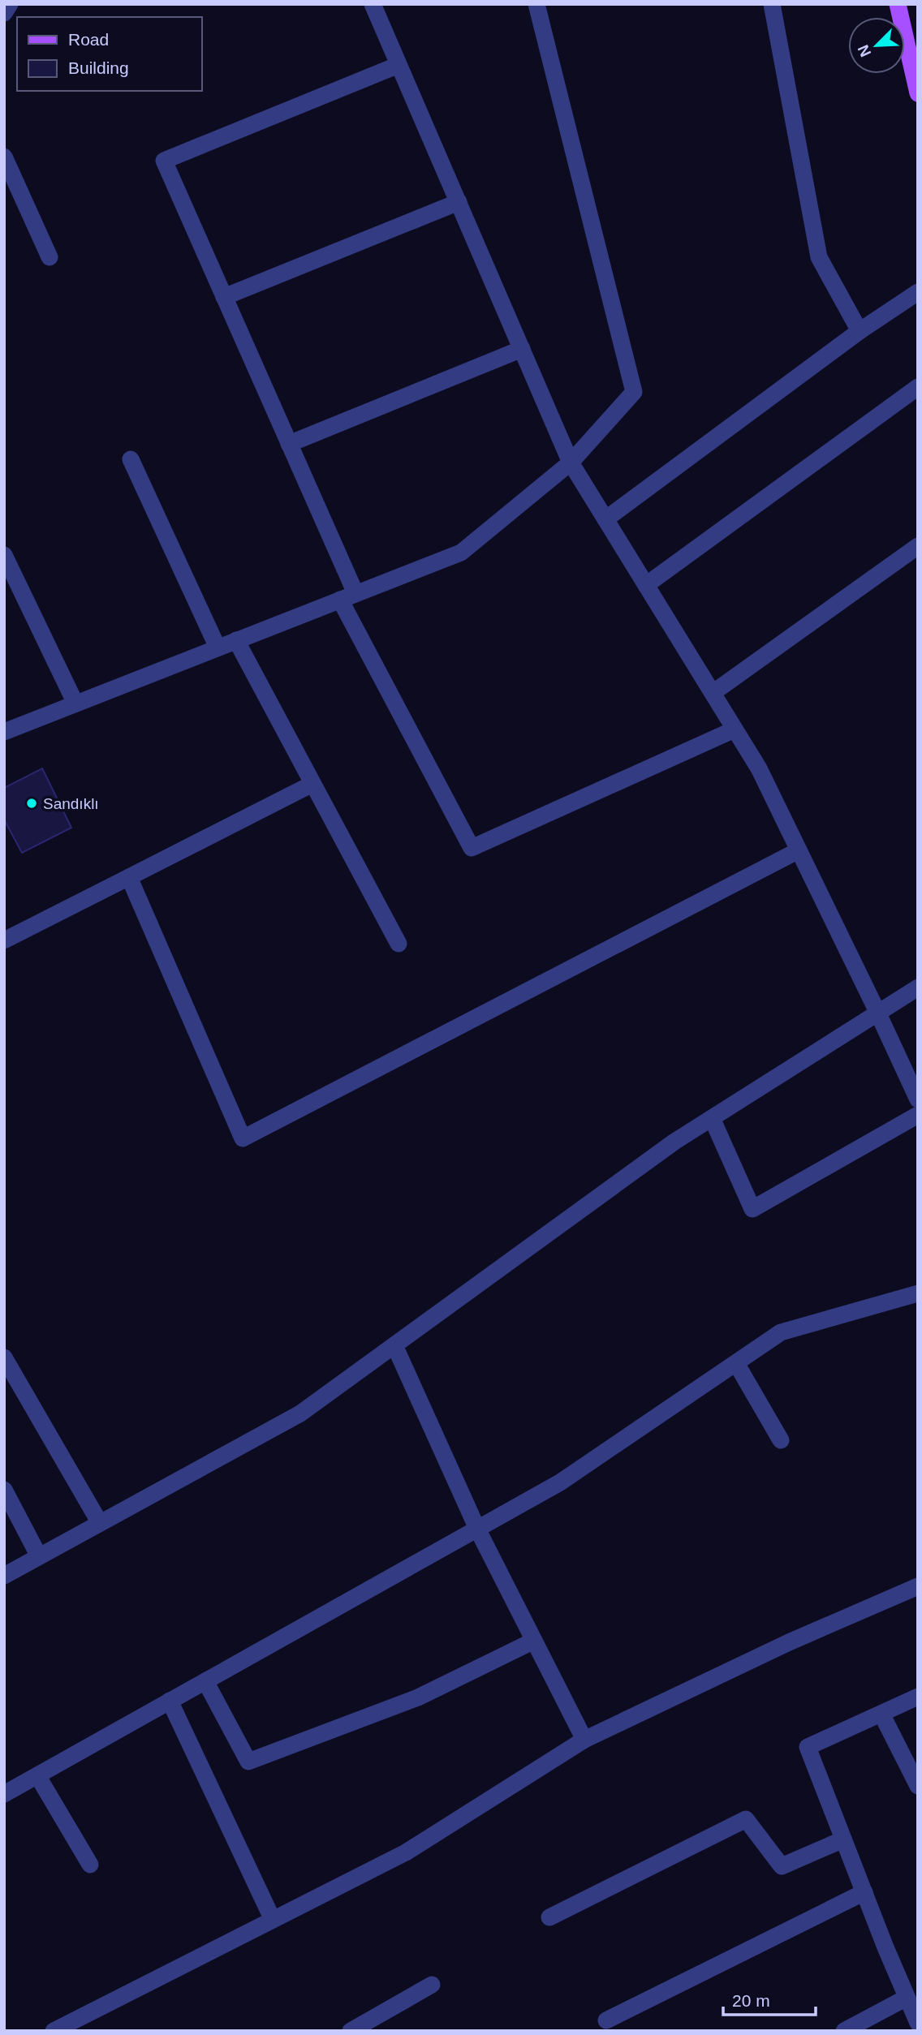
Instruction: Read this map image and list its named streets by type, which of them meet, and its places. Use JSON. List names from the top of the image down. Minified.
{"places":["Sandıklı"],"legend":["Road","Building"],"scale_bar":"20 m","north":"bottom left"}
